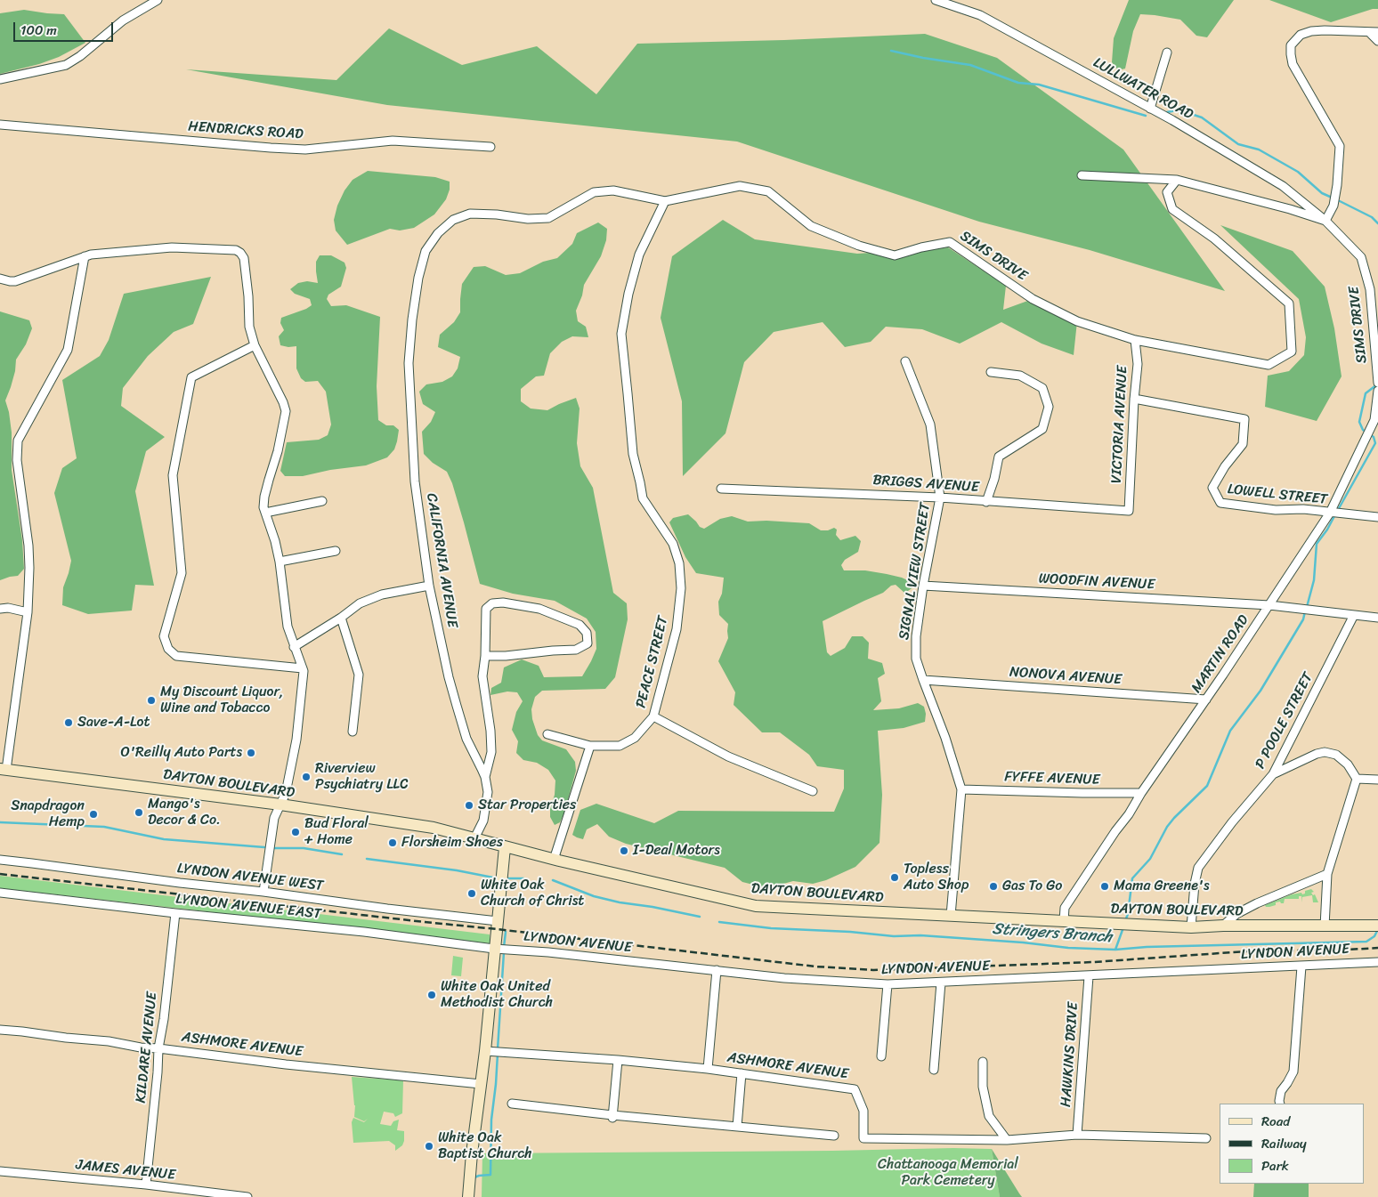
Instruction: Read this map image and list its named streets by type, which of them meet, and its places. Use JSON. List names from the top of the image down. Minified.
{"streets":{"main road":["DAYTON BOULEVARD"],"street":["LULLWATER ROAD","HENDRICKS ROAD","SIMS DRIVE","VICTORIA AVENUE","BRIGGS AVENUE","LOWELL STREET","CALIFORNIA AVENUE","SIGNAL VIEW STREET","WOODFIN AVENUE","MARTIN ROAD","PEACE STREET","NONOVA AVENUE","P POOLE STREET","FYFFE AVENUE","LYNDON AVENUE WEST","LYNDON AVENUE EAST","LYNDON AVENUE","ASHMORE AVENUE","KILDARE AVENUE","HAWKINS DRIVE","JAMES AVENUE"]},"crossings":[["LULLWATER ROAD","SIMS DRIVE"],["SIMS DRIVE","VICTORIA AVENUE"],["SIMS DRIVE","CALIFORNIA AVENUE"],["SIMS DRIVE","PEACE STREET"],["VICTORIA AVENUE","BRIGGS AVENUE"],["VICTORIA AVENUE","LOWELL STREET"],["BRIGGS AVENUE","SIGNAL VIEW STREET"],["LOWELL STREET","MARTIN ROAD"],["CALIFORNIA AVENUE","DAYTON BOULEVARD"],["SIGNAL VIEW STREET","WOODFIN AVENUE"],["SIGNAL VIEW STREET","NONOVA AVENUE"],["SIGNAL VIEW STREET","FYFFE AVENUE"],["SIGNAL VIEW STREET","DAYTON BOULEVARD"],["WOODFIN AVENUE","MARTIN ROAD"],["WOODFIN AVENUE","P POOLE STREET"],["MARTIN ROAD","NONOVA AVENUE"],["MARTIN ROAD","FYFFE AVENUE"],["MARTIN ROAD","DAYTON BOULEVARD"],["P POOLE STREET","DAYTON BOULEVARD"],["LYNDON AVENUE EAST","LYNDON AVENUE"],["LYNDON AVENUE EAST","KILDARE AVENUE"],["LYNDON AVENUE","HAWKINS DRIVE"],["ASHMORE AVENUE","KILDARE AVENUE"],["ASHMORE AVENUE","HAWKINS DRIVE"],["KILDARE AVENUE","JAMES AVENUE"]],"water":["Stringers Branch"],"parks":["Chattanooga Memorial Park Cemetery"],"places":["My Discount Liquor, Wine and Tobacco","Save-A-Lot","O'Reilly Auto Parts","Riverview Psychiatry LLC","Star Properties","Mango's Decor & Co.","Snapdragon Hemp","Bud Floral + Home","Florsheim Shoes","I-Deal Motors","Topless Auto Shop","Gas To Go","Mama Greene's","White Oak Church of Christ","White Oak United Methodist Church","White Oak Baptist Church"],"legend":["Road","Railway","Park"],"scale_bar":"100 m"}
